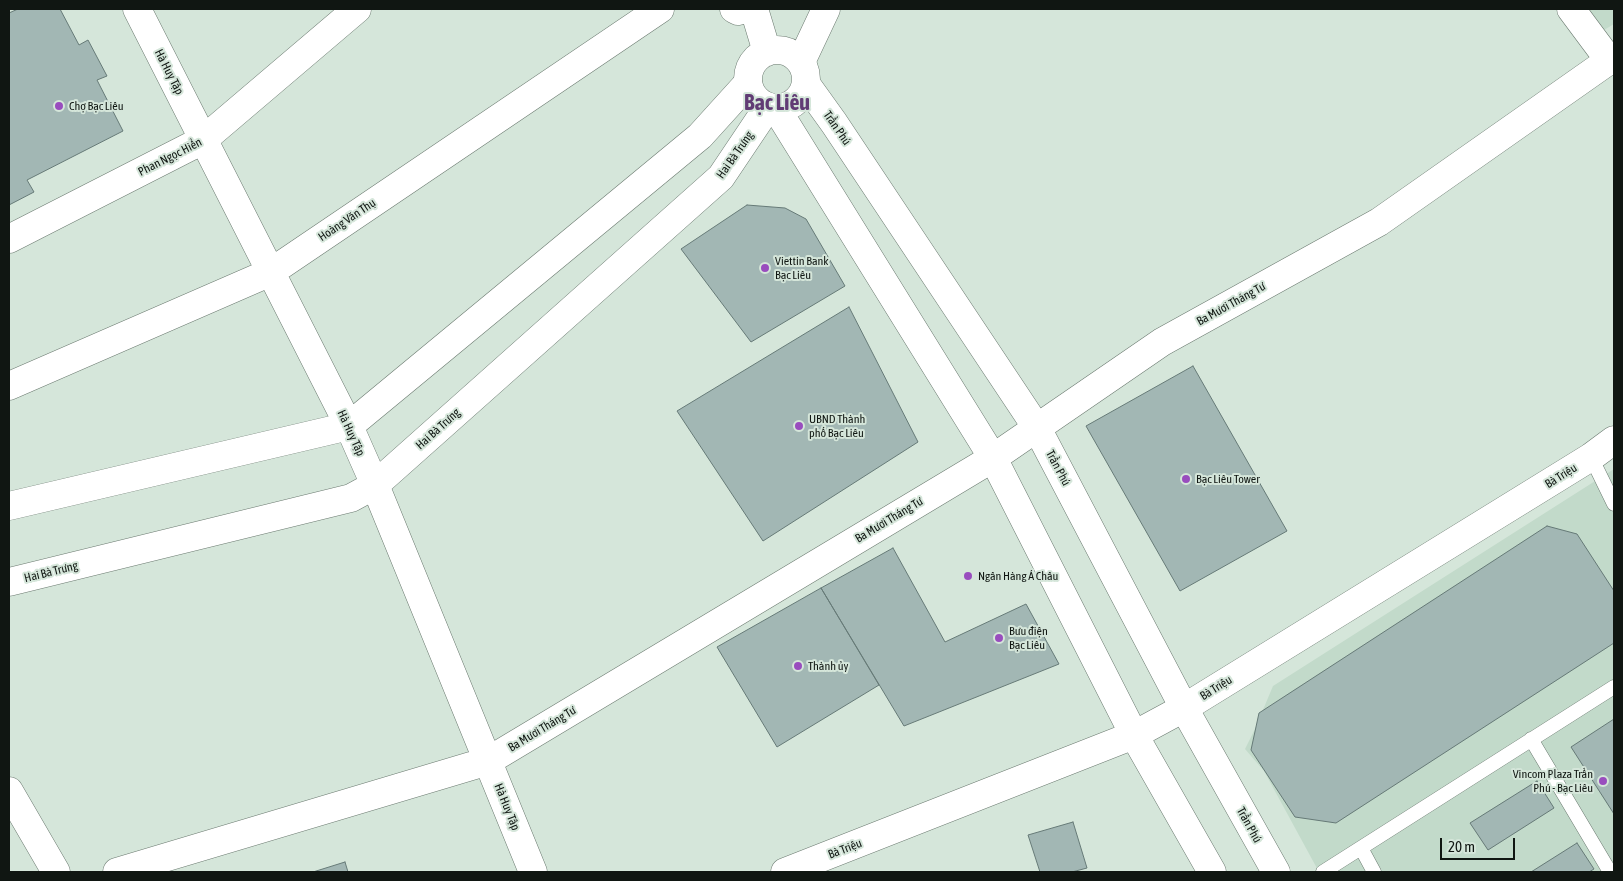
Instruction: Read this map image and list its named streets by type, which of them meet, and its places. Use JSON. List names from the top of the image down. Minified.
{"streets":{"street":["Hà Huy Tập","Trần Phú","Hai Bà Trưng","Phan Ngọc Hiển","Hoàng Văn Thụ","Ba Mươi Tháng Tư","Bà Triệu"]},"crossings":[["Hà Huy Tập","Hai Bà Trưng"],["Hà Huy Tập","Phan Ngọc Hiển"],["Hà Huy Tập","Hoàng Văn Thụ"],["Hà Huy Tập","Ba Mươi Tháng Tư"],["Trần Phú","Hai Bà Trưng"],["Trần Phú","Ba Mươi Tháng Tư"],["Trần Phú","Bà Triệu"]],"districts":["Bạc Liêu"],"places":["Chợ Bạc Liêu","Viettin Bank Bạc Liêu","UBND Thành phố Bạc Liêu","Bạc Liêu Tower","Ngân Hàng Á Châu","Bưu điện Bạc Liêu","Thành ủy","Vincom Plaza Trần Phú - Bạc Liêu"],"scale_bar":"20 m"}
